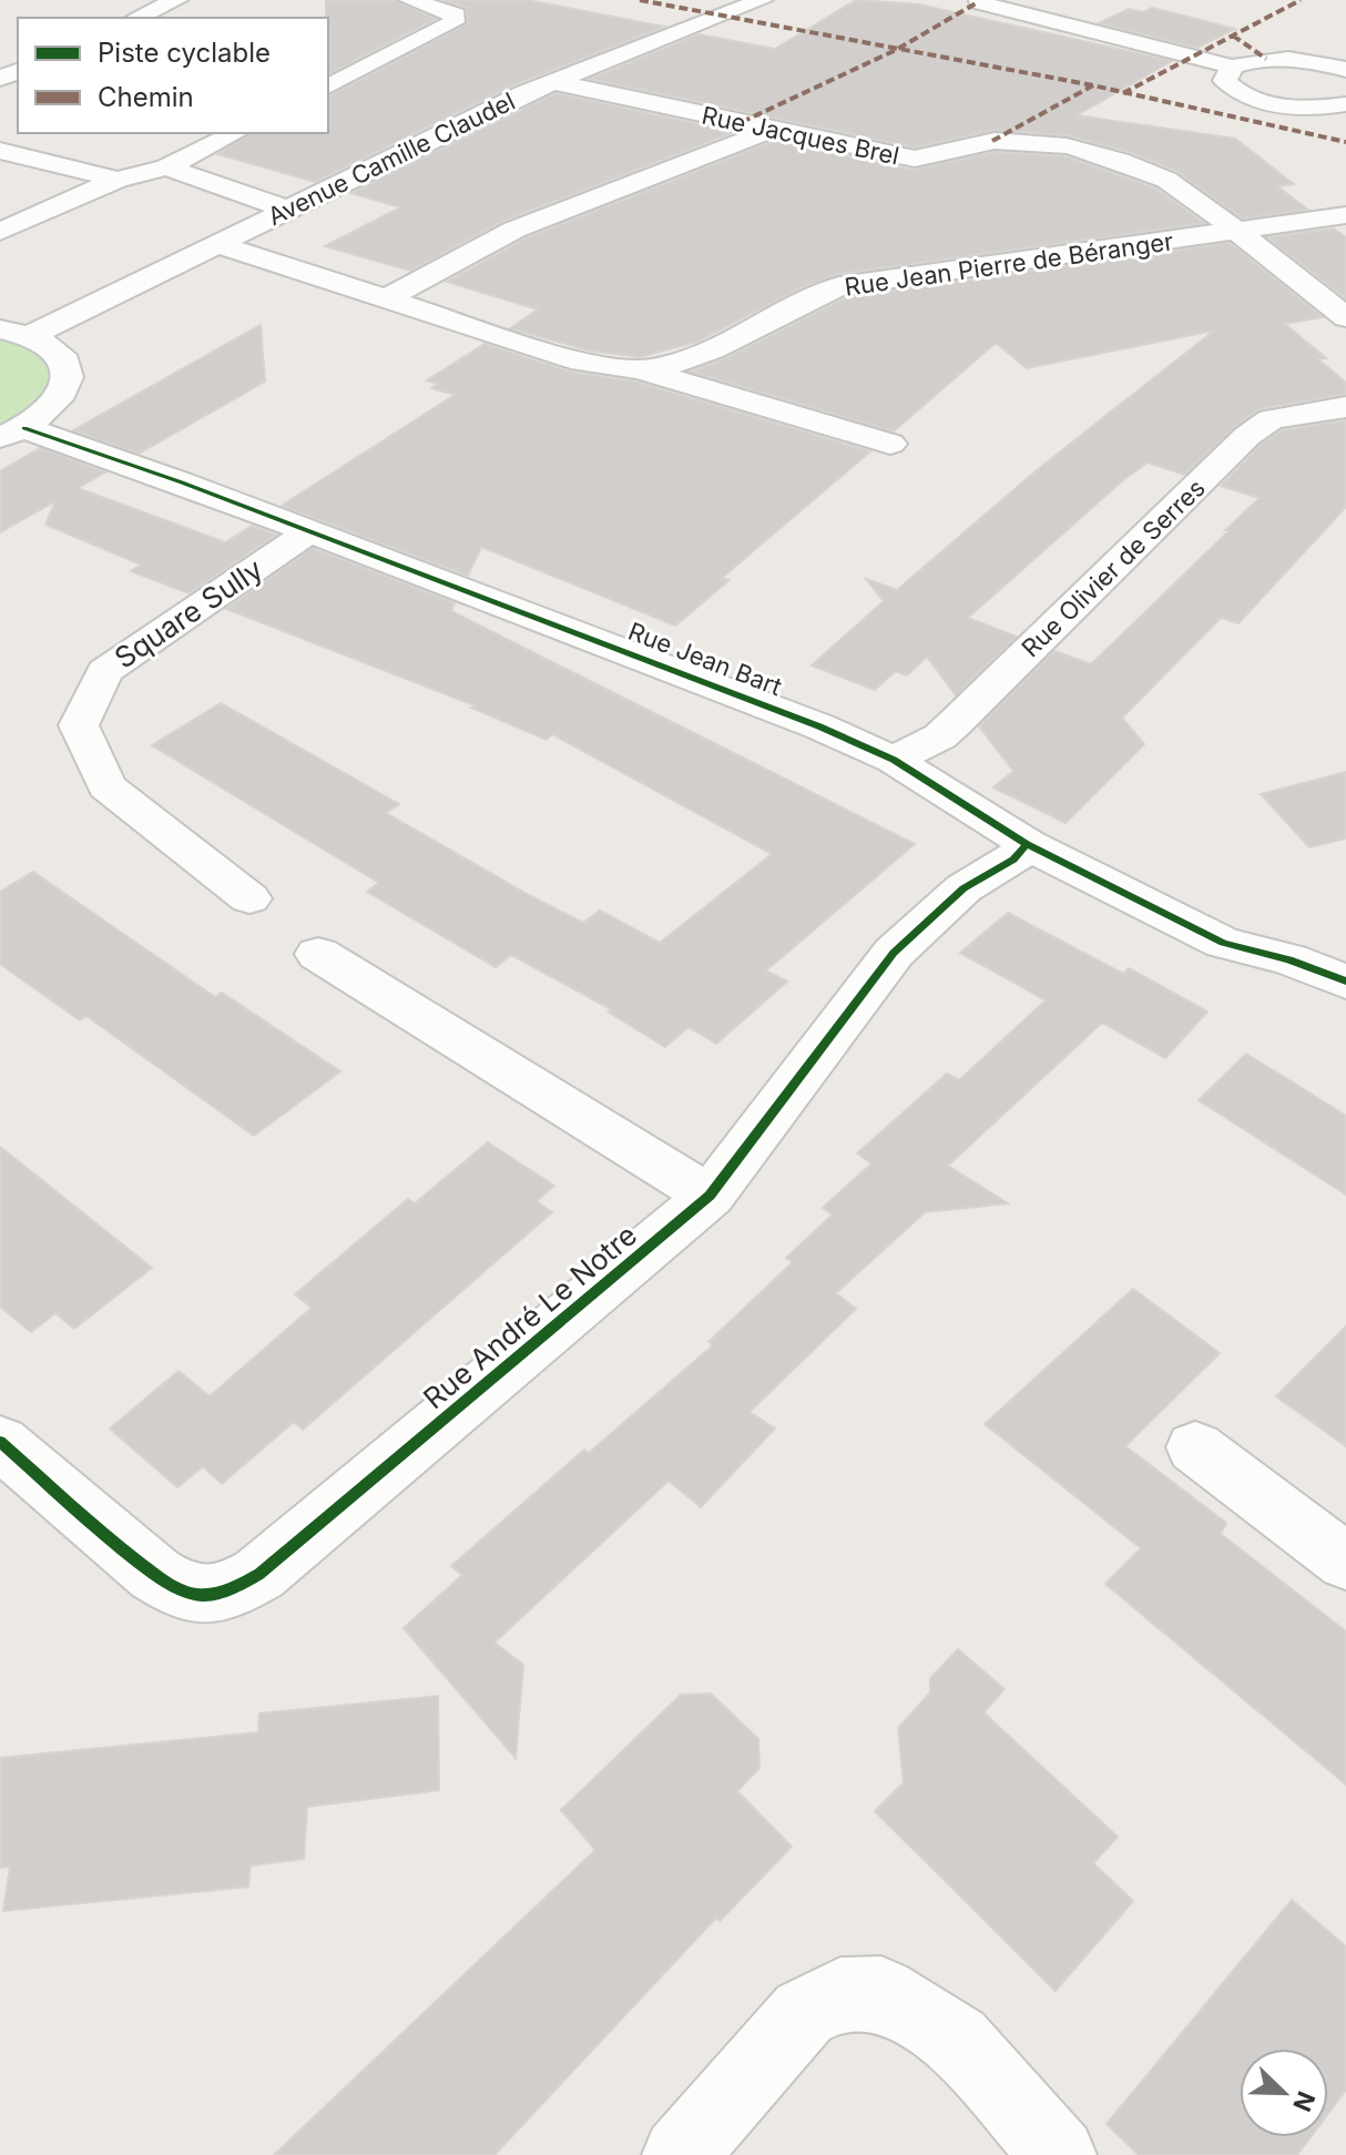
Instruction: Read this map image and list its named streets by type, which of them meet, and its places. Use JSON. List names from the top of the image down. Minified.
{"streets":{"street":["Rue Jacques Brel","Avenue Camille Claudel","Rue Jean Pierre de Béranger","Rue Olivier de Serres","Square Sully","Rue Jean Bart","Rue André Le Notre"]},"crossings":[["Rue Jacques Brel","Avenue Camille Claudel"],["Rue Jacques Brel","Rue Jean Pierre de Béranger"],["Avenue Camille Claudel","Rue Jean Pierre de Béranger"],["Rue Olivier de Serres","Rue Jean Bart"],["Square Sully","Rue Jean Bart"],["Rue Jean Bart","Rue André Le Notre"]],"legend":["Piste cyclable","Chemin"],"north":"bottom right"}
